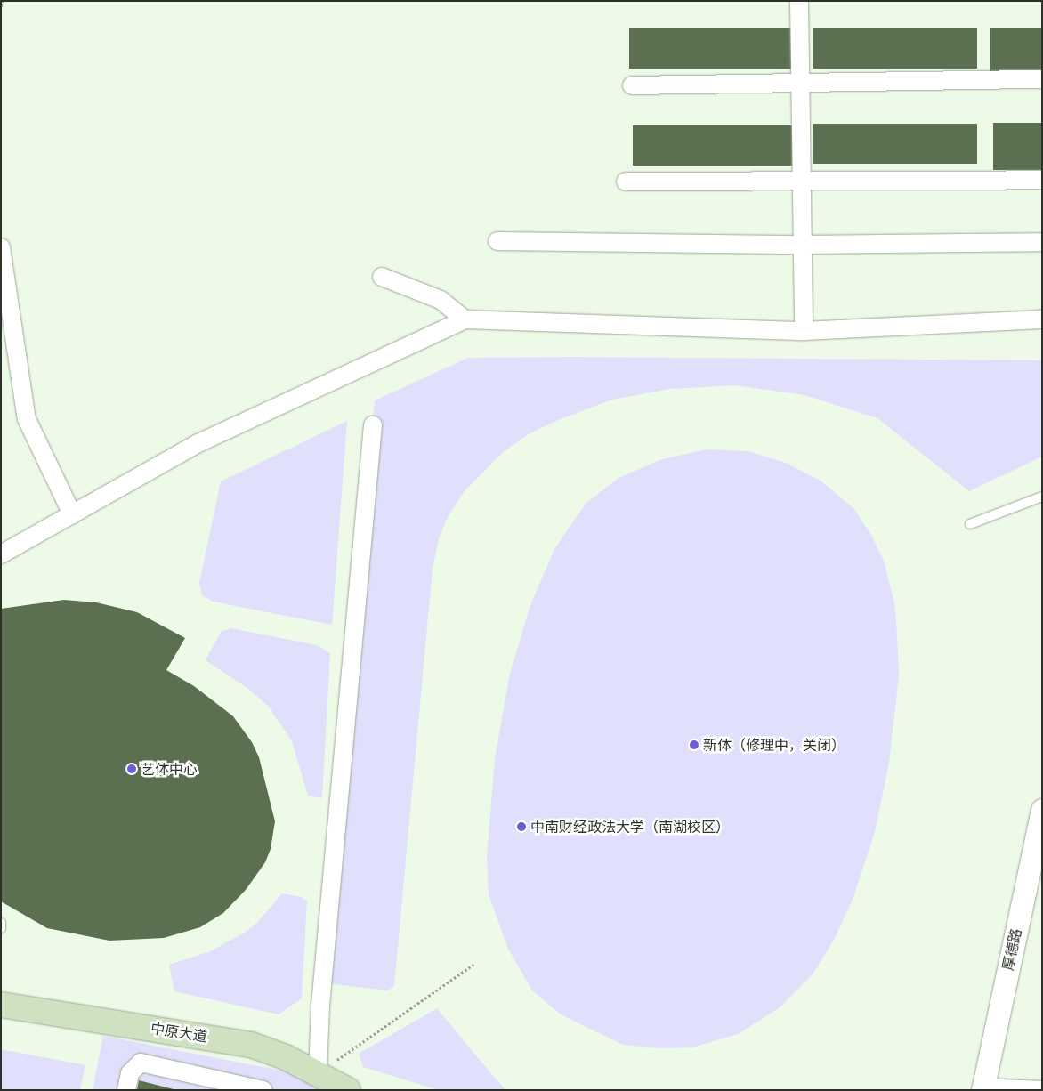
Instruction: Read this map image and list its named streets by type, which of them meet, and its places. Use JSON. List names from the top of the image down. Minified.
{"streets":{"main road":["中原大道"],"street":["厚德路"]},"places":["新体（修理中，关闭）","艺体中心","中南财经政法大学（南湖校区）"]}
